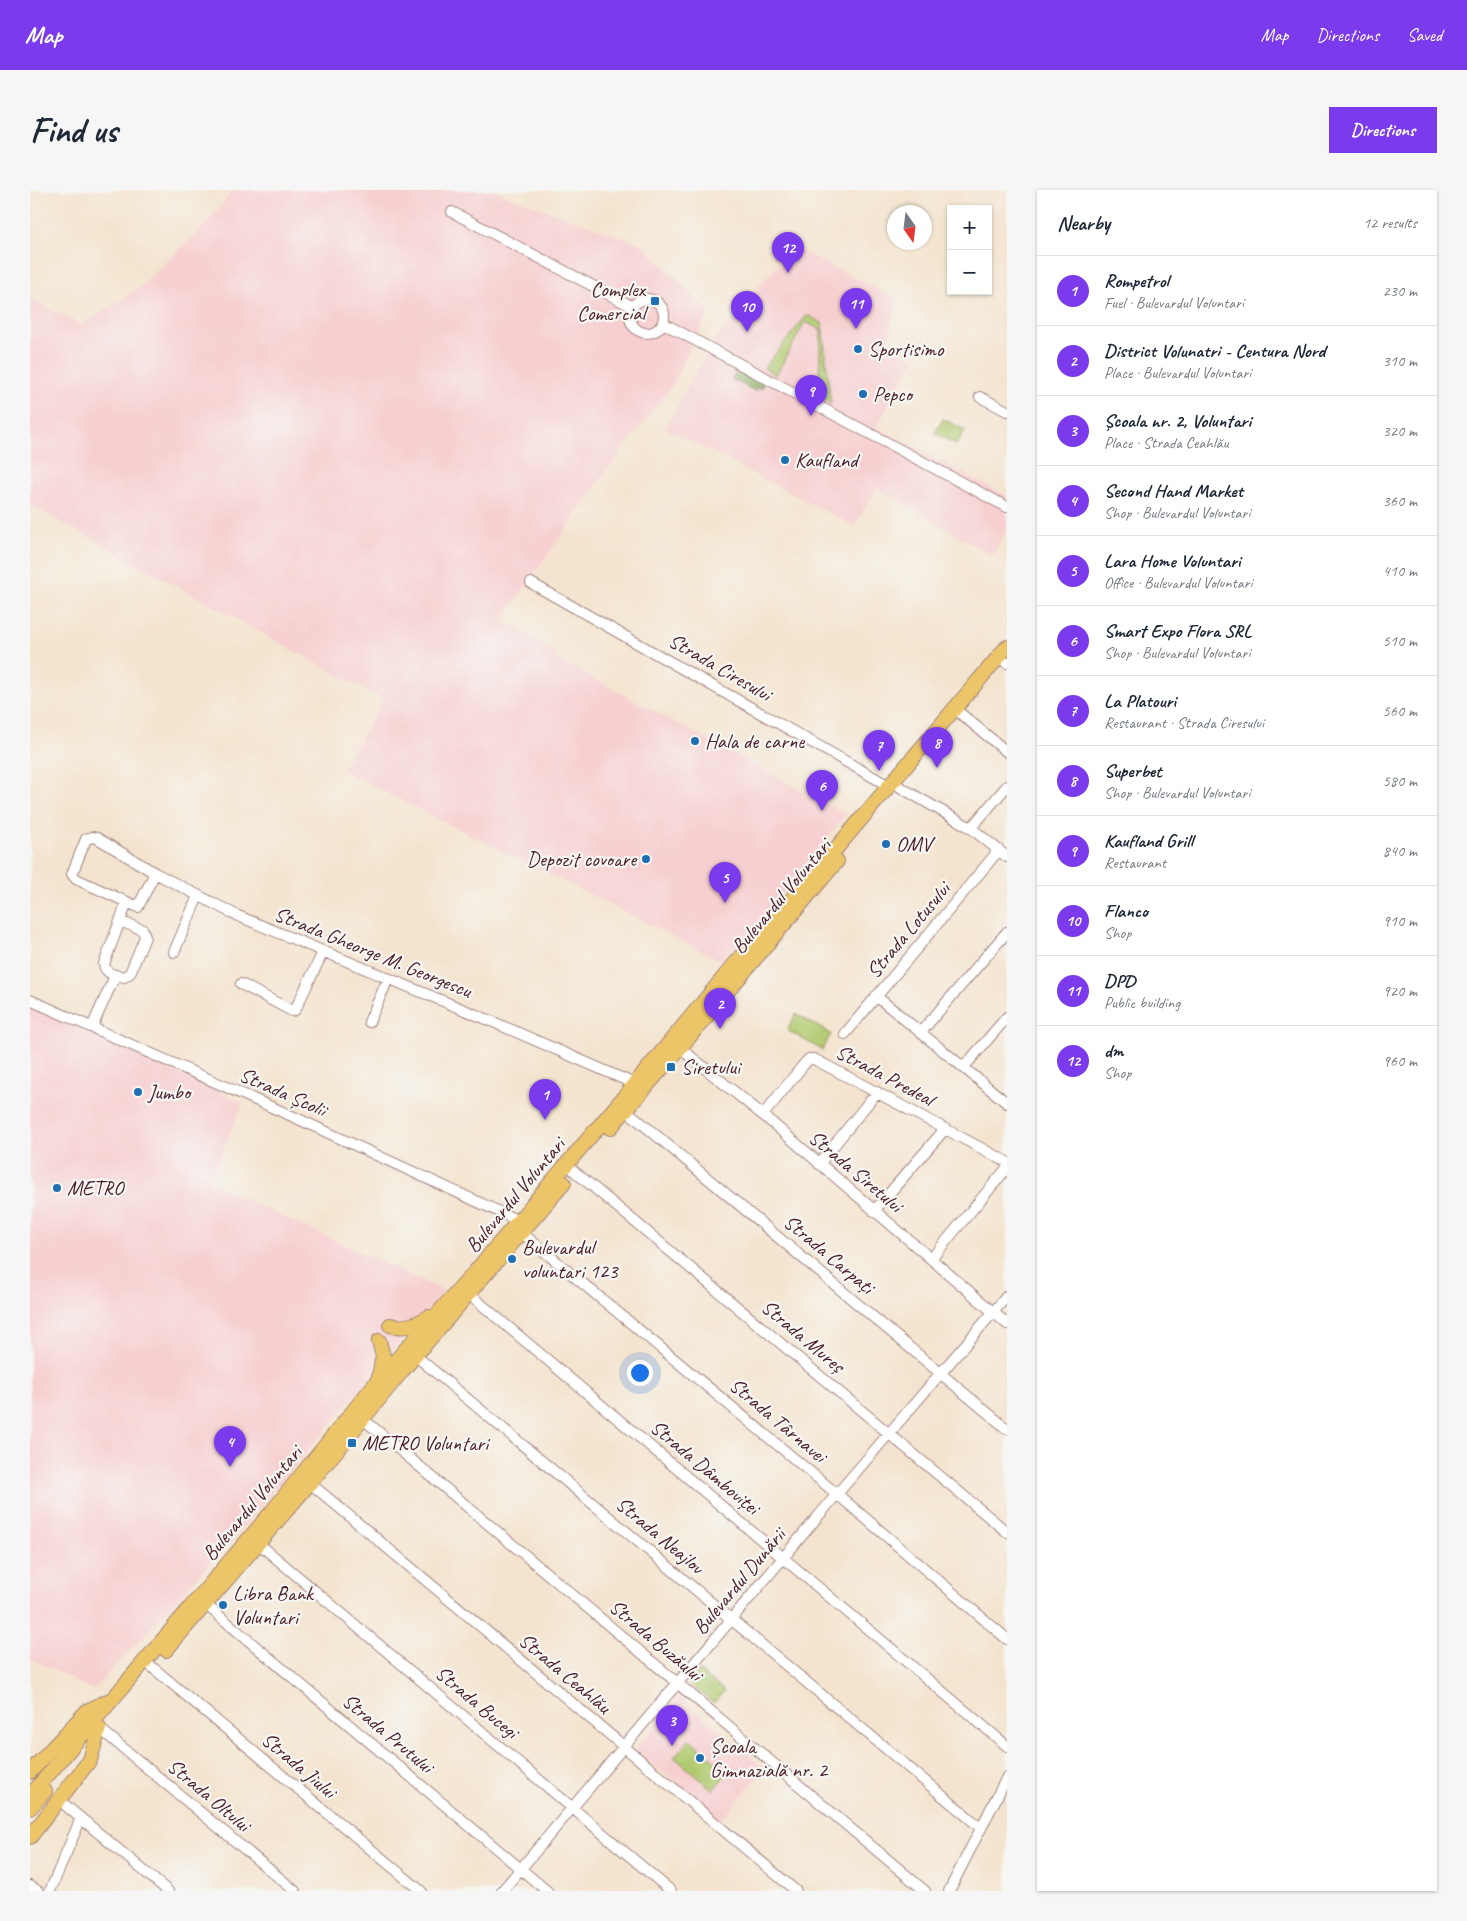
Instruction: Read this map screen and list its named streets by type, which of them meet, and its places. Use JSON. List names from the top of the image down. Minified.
{"streets":{"highway":["Bulevardul Voluntari"],"street":["Strada Ciresului","Strada Lotusului","Strada Gheorge M. Georgescu","Strada Predeal","Strada Școlii","Strada Siretului","Strada Carpați","Strada Mureș","Strada Târnavei","Strada Dâmboviței","Strada Neajlov","Bulevardul Dunării","Strada Buzăului","Strada Ceahlău","Strada Bucegi","Strada Prutului","Strada Jiului","Strada Oltului"]},"crossings":[["Strada Ciresului","Bulevardul Voluntari"],["Strada Ciresului","Strada Lotusului"],["Bulevardul Voluntari","Strada Gheorge M. Georgescu"],["Bulevardul Voluntari","Strada Școlii"],["Bulevardul Voluntari","Strada Siretului"],["Bulevardul Voluntari","Strada Carpați"],["Bulevardul Voluntari","Strada Mureș"],["Bulevardul Voluntari","Strada Târnavei"],["Bulevardul Voluntari","Strada Dâmboviței"],["Bulevardul Voluntari","Strada Neajlov"],["Bulevardul Voluntari","Strada Buzăului"],["Bulevardul Voluntari","Strada Ceahlău"],["Bulevardul Voluntari","Strada Bucegi"],["Bulevardul Voluntari","Strada Prutului"],["Bulevardul Voluntari","Strada Jiului"],["Bulevardul Voluntari","Strada Oltului"],["Strada Predeal","Strada Siretului"],["Strada Școlii","Strada Târnavei"],["Strada Siretului","Bulevardul Dunării"],["Strada Carpați","Bulevardul Dunării"],["Strada Mureș","Bulevardul Dunării"],["Strada Târnavei","Bulevardul Dunării"],["Strada Dâmboviței","Bulevardul Dunării"],["Strada Neajlov","Bulevardul Dunării"],["Bulevardul Dunării","Strada Buzăului"],["Bulevardul Dunării","Strada Ceahlău"],["Bulevardul Dunării","Strada Bucegi"],["Bulevardul Dunării","Strada Prutului"]],"places":{"transit":["Complex Comercial","Siretului","METRO Voluntari"],"other":["Sportisimo","Pepco","Kaufland","Hala de carne","OMV","Depozit covoare","Jumbo","METRO","Bulevardul voluntari 123","Libra Bank Voluntari","Școala Gimnazială nr. 2"]},"north":"bottom","page":{"header":"Map","nav":["Map","Directions","Saved"],"buttons":"Directions","title":"Find us","heading":["Nearby","12 results"],"map_buttons":["+","−"],"pins":["12","11","10","9","8","7","6","5","2","1","4","3"],"list":[{"mark":"1","name":"Rompetrol","note":"Fuel · Bulevardul Voluntari","value":"230 m"},{"mark":"2","name":"District Volunatri - Centura Nord","note":"Place · Bulevardul Voluntari","value":"310 m"},{"mark":"3","name":"Școala nr. 2, Voluntari","note":"Place · Strada Ceahlău","value":"320 m"},{"mark":"4","name":"Second Hand Market","note":"Shop · Bulevardul Voluntari","value":"360 m"},{"mark":"5","name":"Lara Home Voluntari","note":"Office · Bulevardul Voluntari","value":"410 m"},{"mark":"6","name":"Smart Expo Flora SRL","note":"Shop · Bulevardul Voluntari","value":"510 m"},{"mark":"7","name":"La Platouri","note":"Restaurant · Strada Ciresului","value":"560 m"},{"mark":"8","name":"Superbet","note":"Shop · Bulevardul Voluntari","value":"580 m"},{"mark":"9","name":"Kaufland Grill","note":"Restaurant","value":"840 m"},{"mark":"10","name":"Flanco","note":"Shop","value":"910 m"},{"mark":"11","name":"DPD","note":"Public building","value":"920 m"},{"mark":"12","name":"dm","note":"Shop","value":"960 m"}]}}
